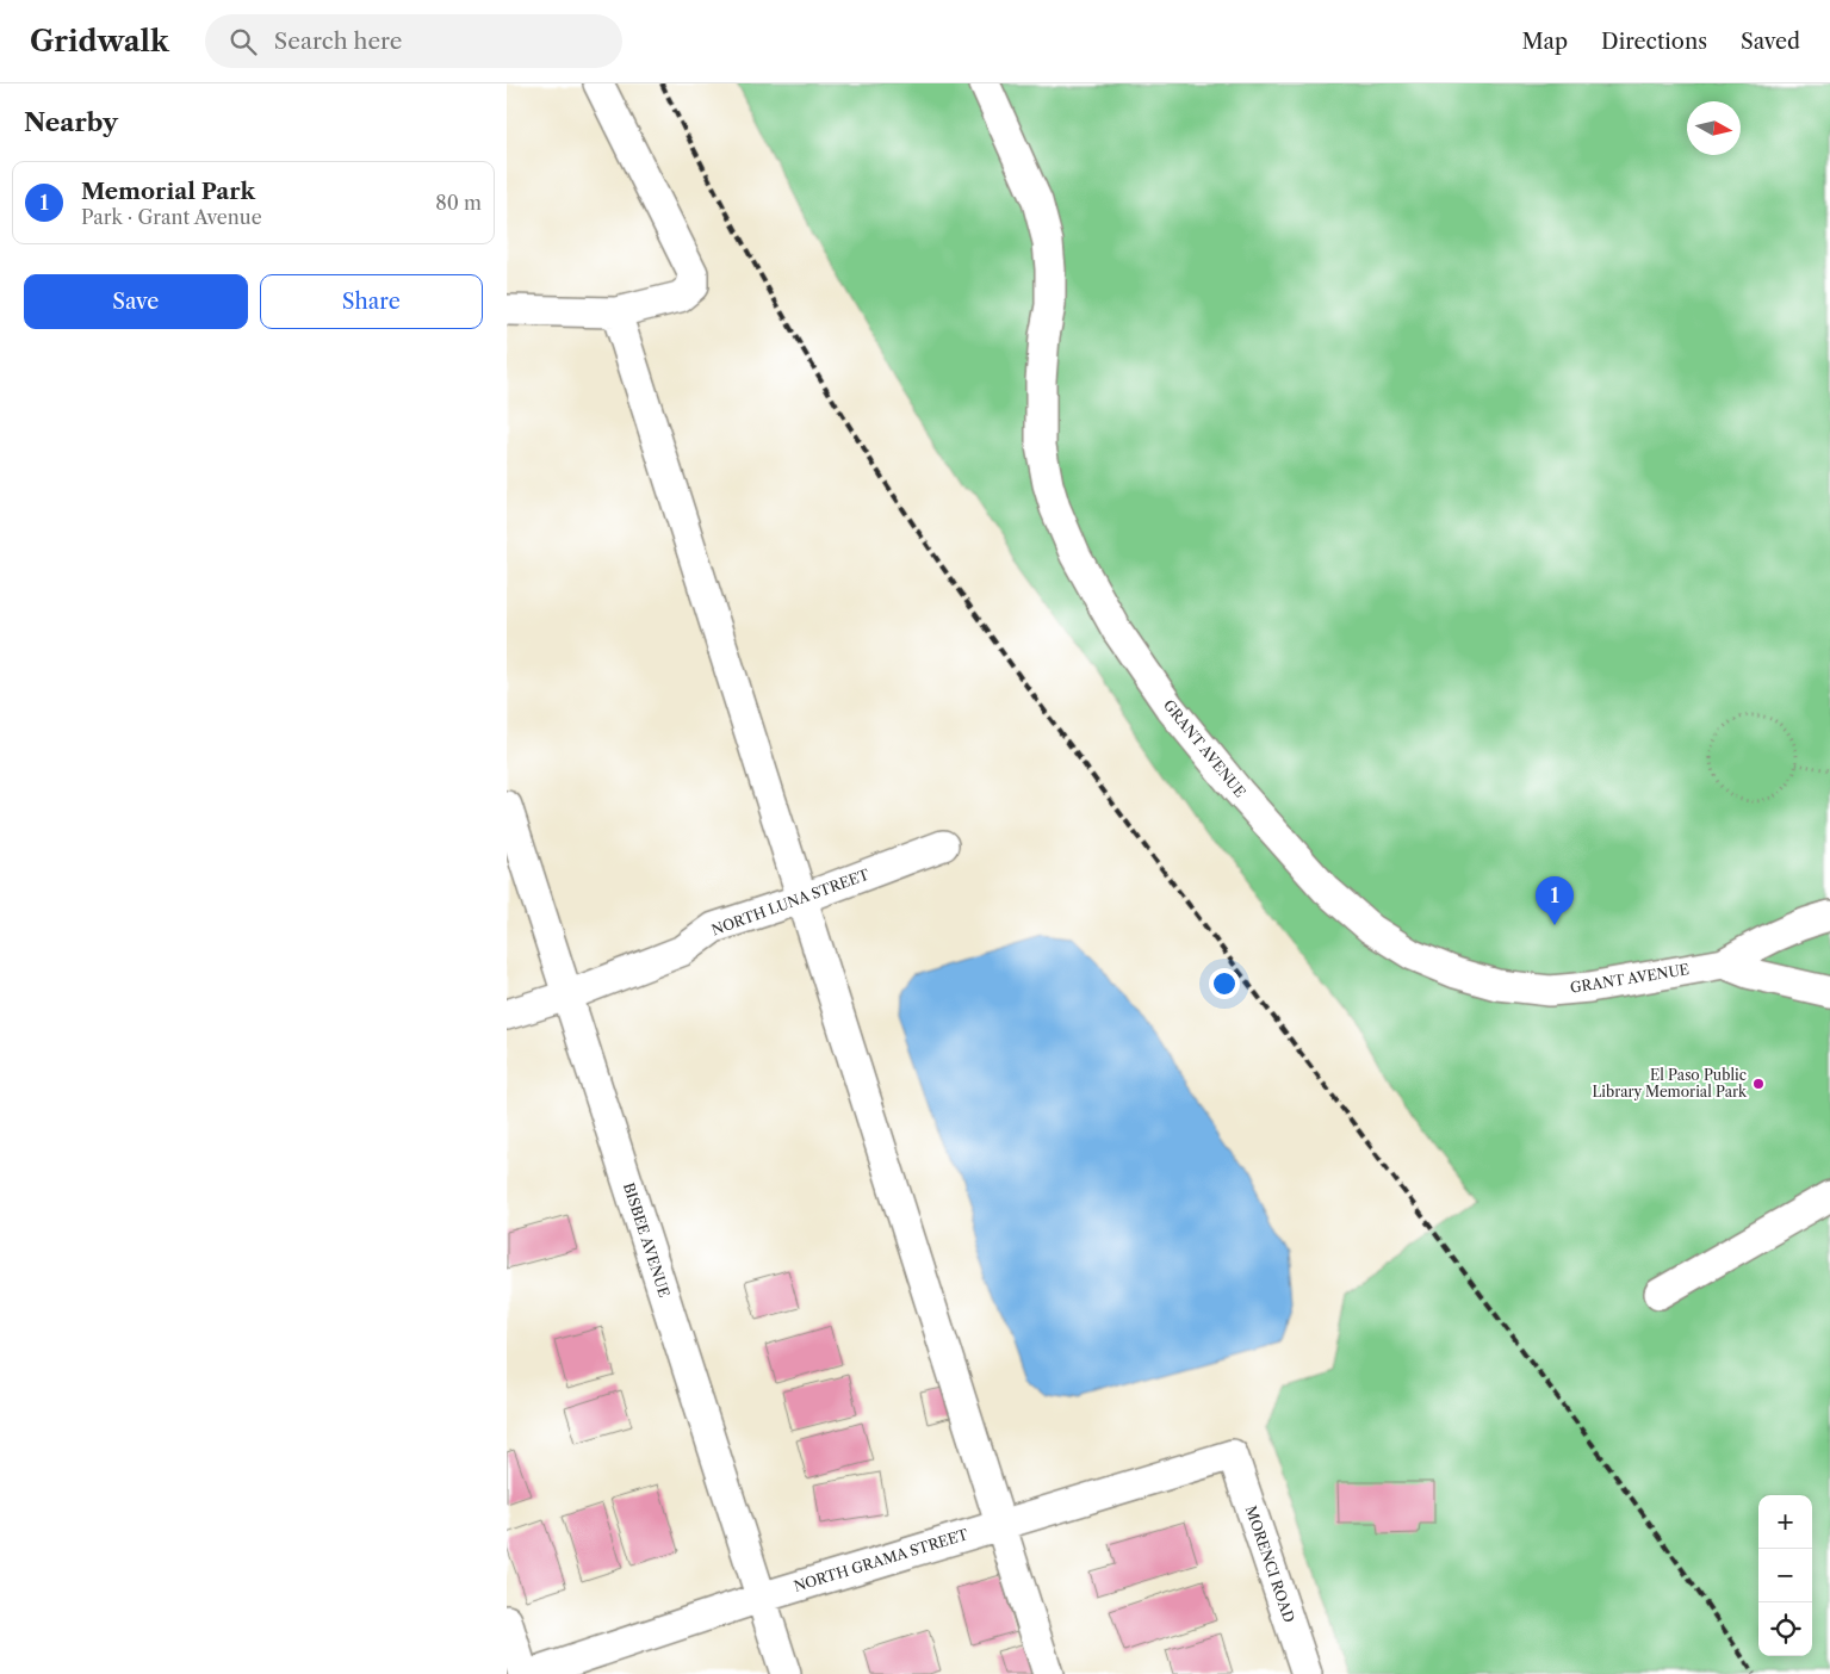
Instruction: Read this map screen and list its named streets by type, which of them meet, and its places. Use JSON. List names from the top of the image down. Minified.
{"streets":{"street":["GRANT AVENUE","NORTH LUNA STREET","BISBEE AVENUE","NORTH GRAMA STREET","MORENCI ROAD"]},"crossings":[["NORTH LUNA STREET","BISBEE AVENUE"],["BISBEE AVENUE","NORTH GRAMA STREET"],["NORTH GRAMA STREET","MORENCI ROAD"]],"places":["El Paso Public Library Memorial Park"],"north":"right","page":{"header":"Gridwalk","search":"Search here","nav":["Map","Directions","Saved"],"heading":"Nearby","list":[{"mark":"1","name":"Memorial Park","note":"Park · Grant Avenue","value":"80 m"}],"buttons":["Save","Share"],"pins":"1","map_buttons":["+","−"]}}
